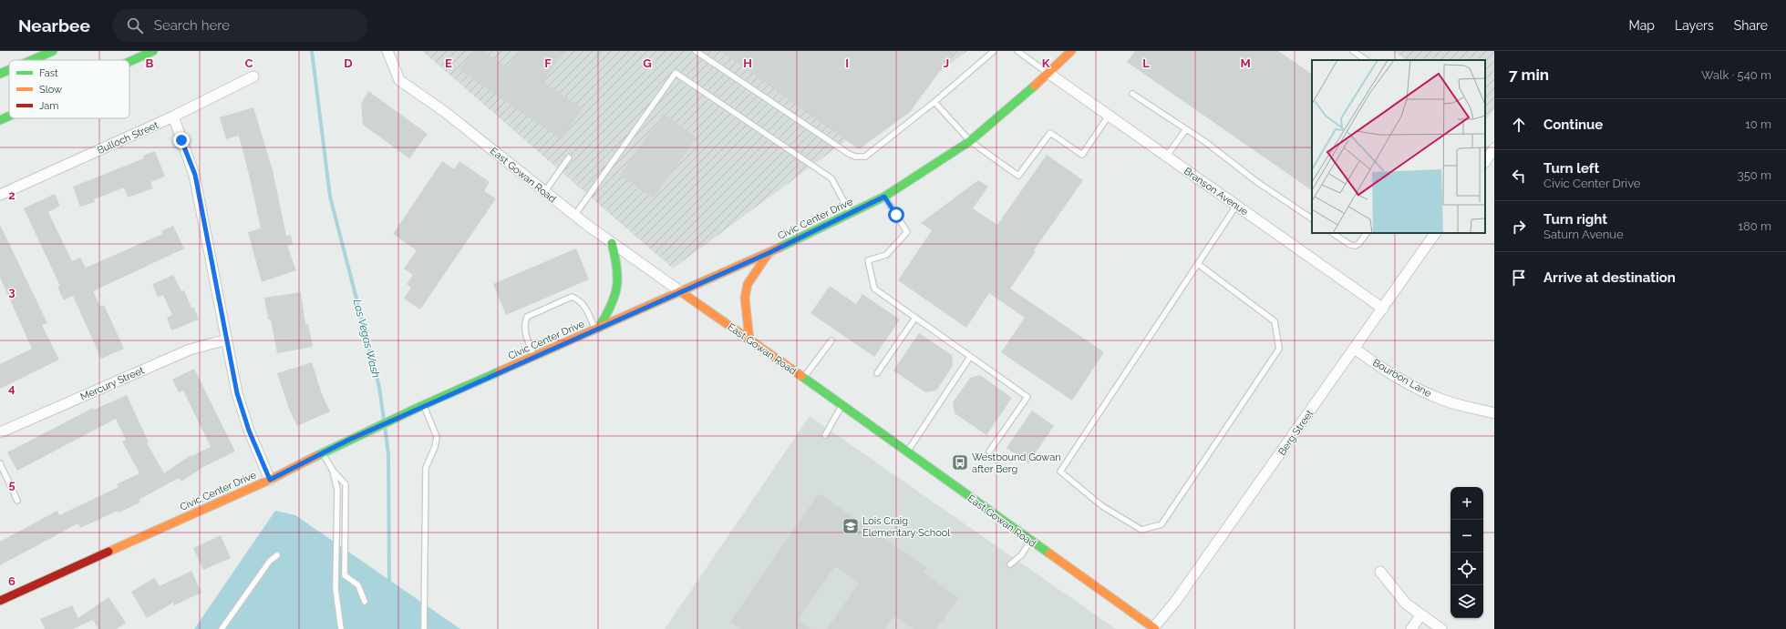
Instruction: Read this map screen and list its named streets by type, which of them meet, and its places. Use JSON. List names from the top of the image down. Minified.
{"streets":{"main road":["East Gowan Road","Civic Center Drive"],"street":["Bulloch Street","Branson Avenue","Bourbon Lane","Mercury Street","Berg Street"]},"crossings":[["East Gowan Road","Civic Center Drive"],["East Gowan Road","Berg Street"],["Branson Avenue","Civic Center Drive"],["Branson Avenue","Berg Street"],["Bourbon Lane","Berg Street"]],"water":["Las Vegas Wash"],"places":{"bus stop":["Westbound Gowan after Berg"],"school or university":["Lois Craig Elementary School"]},"legend":["Fast","Slow","Jam"],"page":{"header":"Nearbee","search":"Search here","nav":["Map","Layers","Share"],"heading":["7 min","Walk · 540 m"],"list":[["Continue","10 m"],["Turn left","Civic Center Drive","350 m"],["Turn right","Saturn Avenue","180 m"],"Arrive at destination"],"map_buttons":["+","−"]},"grid":{"columns":["B","C","D","E","F","G","H","I","J","K","L","M"],"rows":["2","3","4","5","6"]}}
